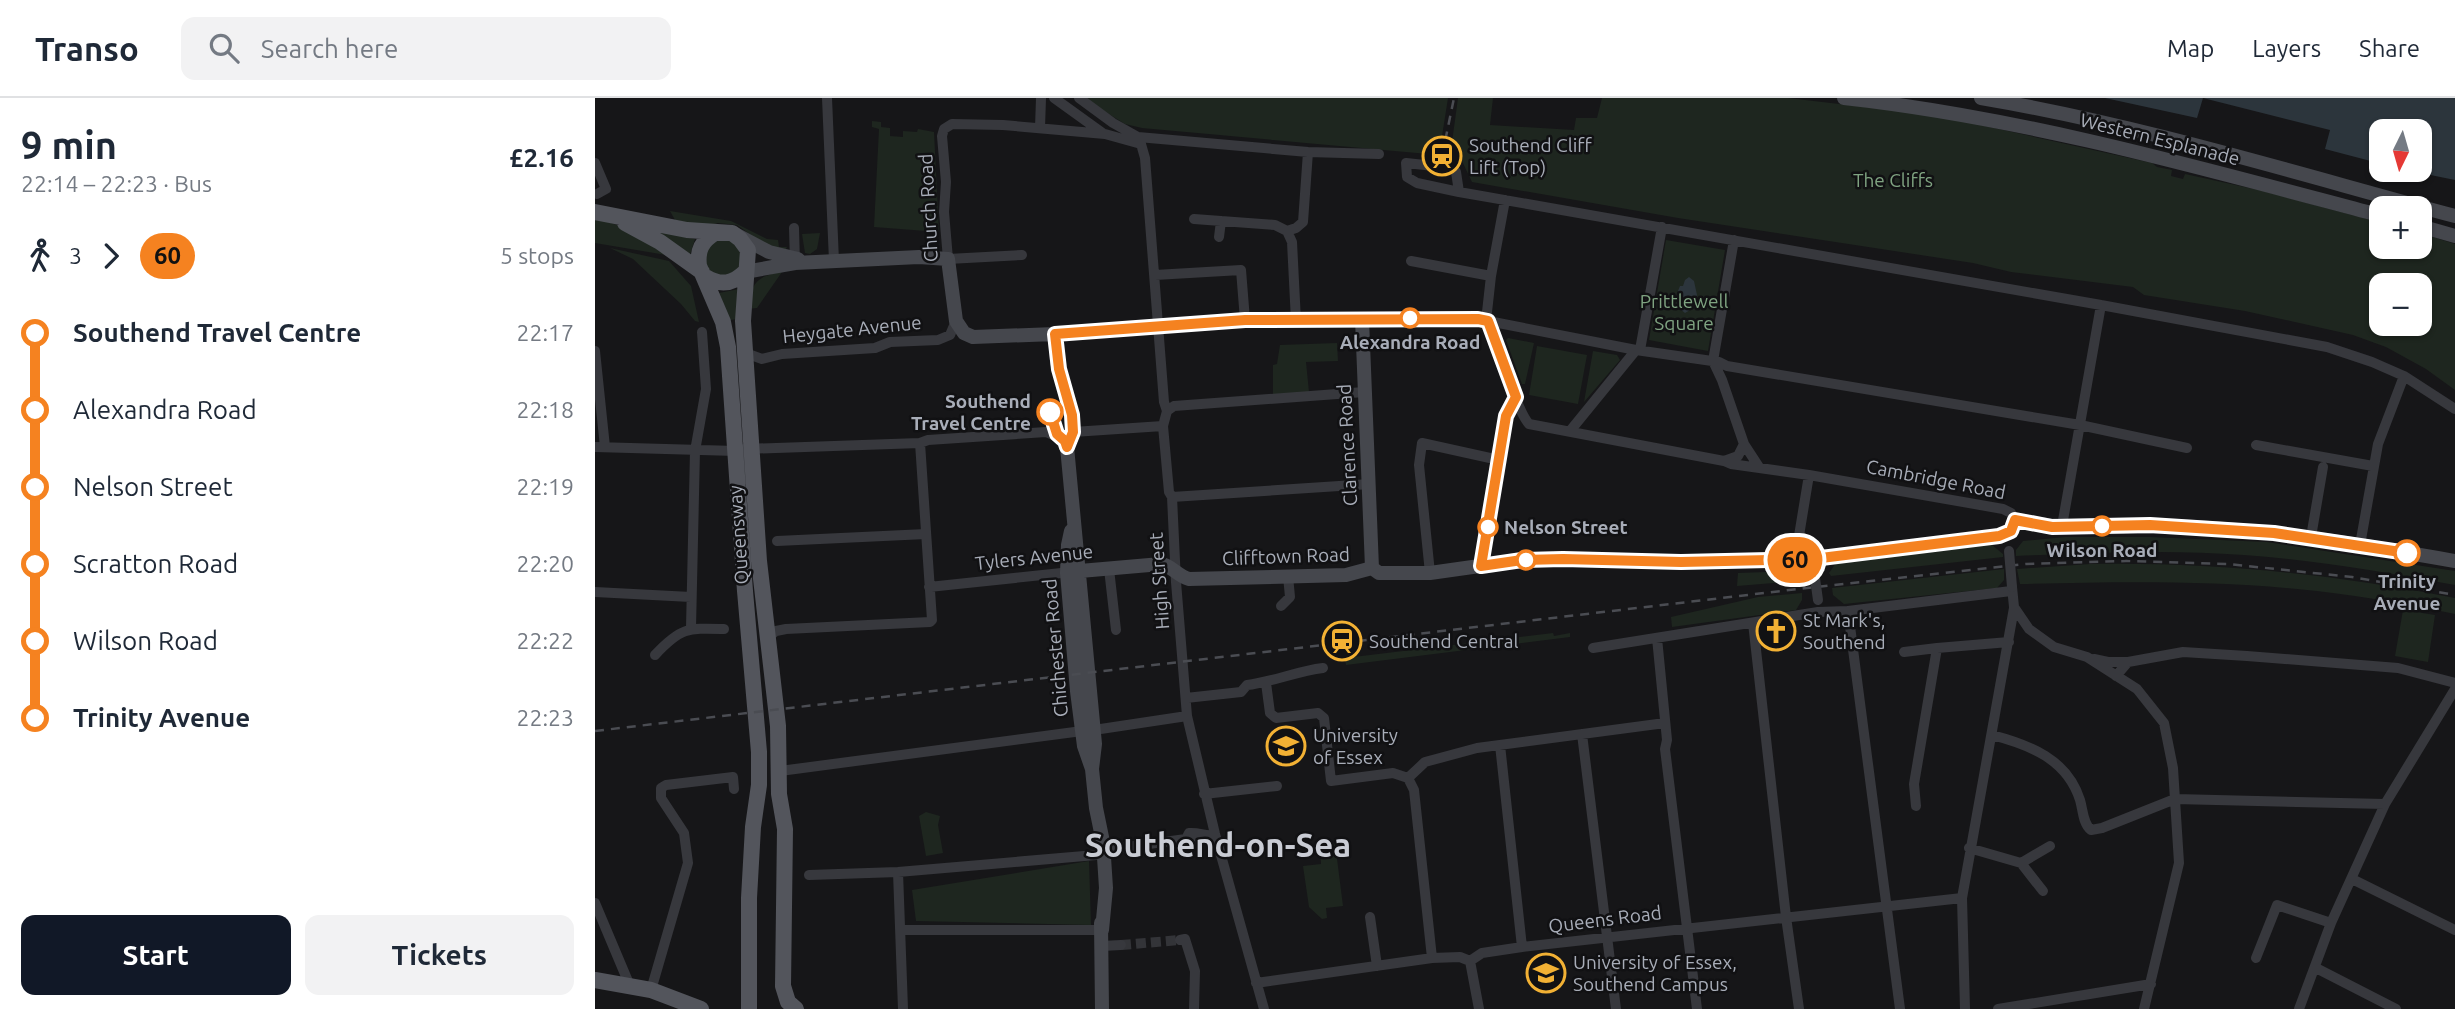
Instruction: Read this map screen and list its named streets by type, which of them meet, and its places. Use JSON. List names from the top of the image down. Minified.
{"streets":{"main road":["Queensway"],"street":["Western Esplanade","Church Road","Heygate Avenue","Clarence Road","Cambridge Road","Clifftown Road","Tylers Avenue","High Street","Chichester Road","Queens Road"]},"crossings":[["Church Road","Heygate Avenue"],["Heygate Avenue","Queensway"],["Clarence Road","Clifftown Road"],["Clifftown Road","Tylers Avenue"],["Clifftown Road","High Street"],["Tylers Avenue","High Street"],["Tylers Avenue","Chichester Road"],["High Street","Queens Road"]],"districts":["Southend-on-Sea"],"parks":["The Cliffs","Prittlewell Square"],"places":{"station":["Southend Cliff Lift (Top)","Southend Central"],"other":["Alexandra Road","Southend Travel Centre","Wilson Road","Nelson Street","Trinity Avenue"],"church":["St Mark's, Southend"],"school or university":["University of Essex","University of Essex, Southend Campus"]},"lines":["bus line 60"],"north":"bottom","page":{"header":"Transo","search":"Search here","nav":["Map","Layers","Share"],"heading":["9 min","22:14 – 22:23 · Bus","£2.16"],"on_map":"60","map_buttons":["+","−"],"legs":["3","60","5 stops"],"list":[{"name":"Southend Travel Centre","value":"22:17"},{"name":"Alexandra Road","value":"22:18"},{"name":"Nelson Street","value":"22:19"},{"name":"Scratton Road","value":"22:20"},{"name":"Wilson Road","value":"22:22"},{"name":"Trinity Avenue","value":"22:23"}],"buttons":["Start","Tickets"]}}
